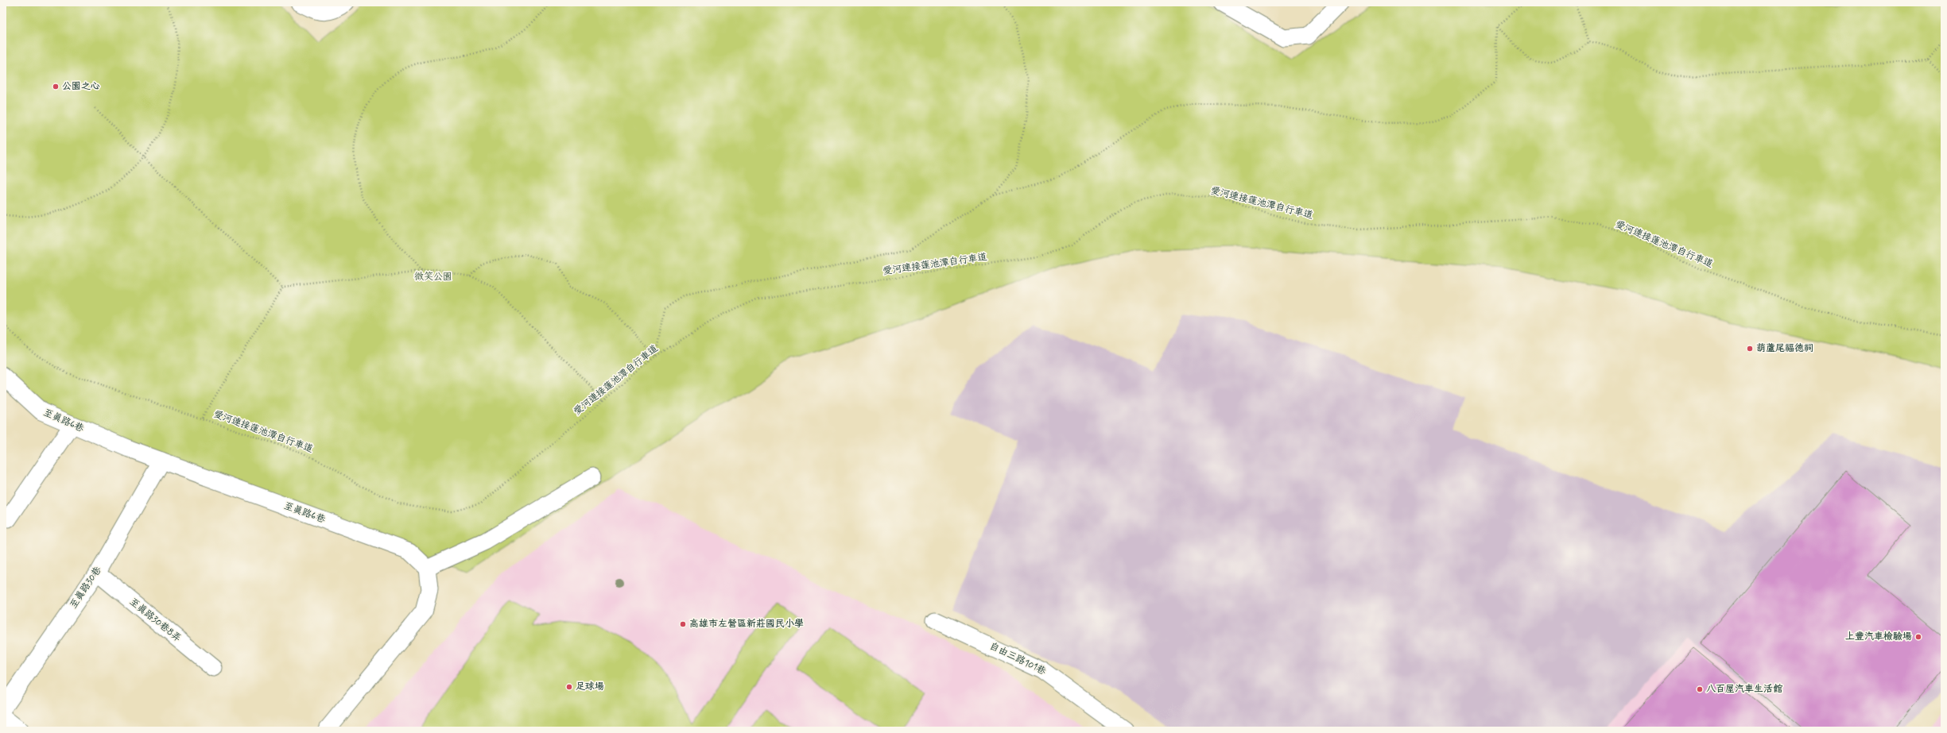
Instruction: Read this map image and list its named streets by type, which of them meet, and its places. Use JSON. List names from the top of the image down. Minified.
{"streets":{"lane":["至真路6巷","至真路30巷","至真路30巷8弄","自由三路101巷"],"path":["愛河連接蓮池潭自行車道"]},"crossings":[["至真路6巷","至真路30巷"],["至真路30巷","至真路30巷8弄"]],"parks":["微笑公園"],"places":["公園之心","葫蘆尾福德祠","高雄市左營區新莊國民小學","上豐汽車檢驗場","足球場","八百屋汽車生活館"]}
